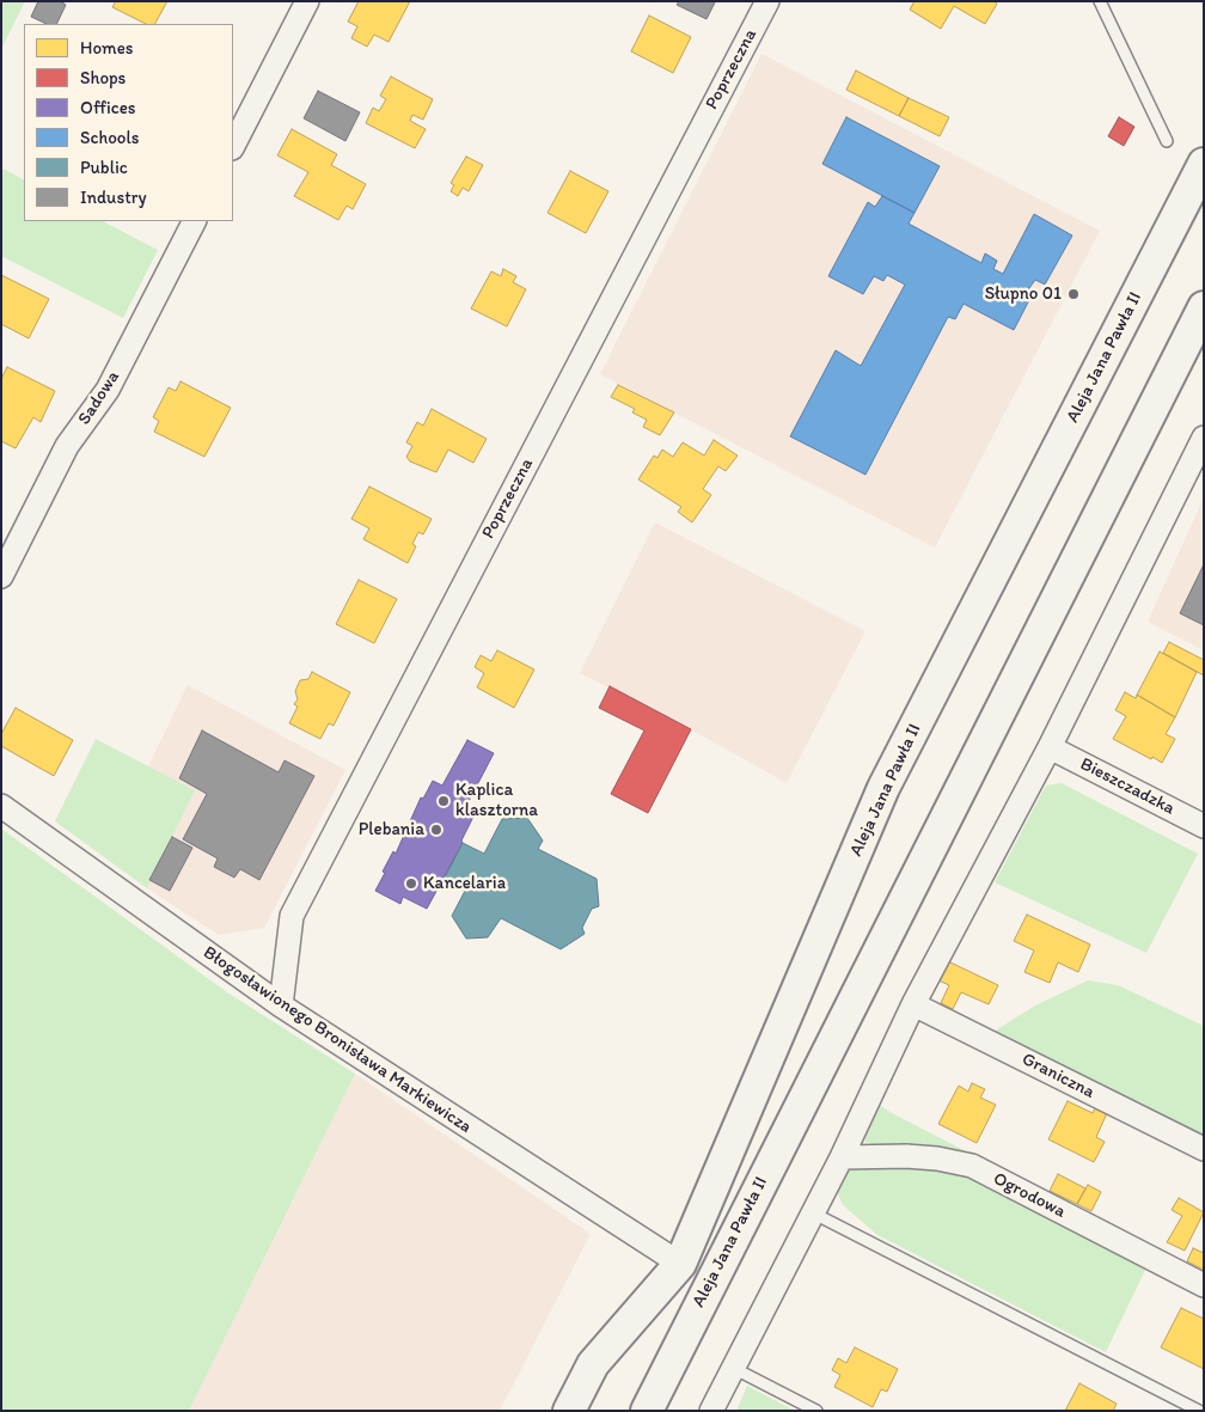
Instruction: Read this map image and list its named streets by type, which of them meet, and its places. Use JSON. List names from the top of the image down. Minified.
{"streets":{"main road":["Aleja Jana Pawła II"],"street":["Poprzeczna","Sadowa","Bieszczadzka","Błogosławionego Bronisława Markiewicza","Graniczna","Ogrodowa"]},"crossings":[["Poprzeczna","Błogosławionego Bronisława Markiewicza"],["Aleja Jana Pawła II","Błogosławionego Bronisława Markiewicza"]],"places":["Słupno 01","Kaplica klasztorna","Plebania","Kancelaria"],"legend":["Homes","Shops","Offices","Schools","Public","Industry"]}
